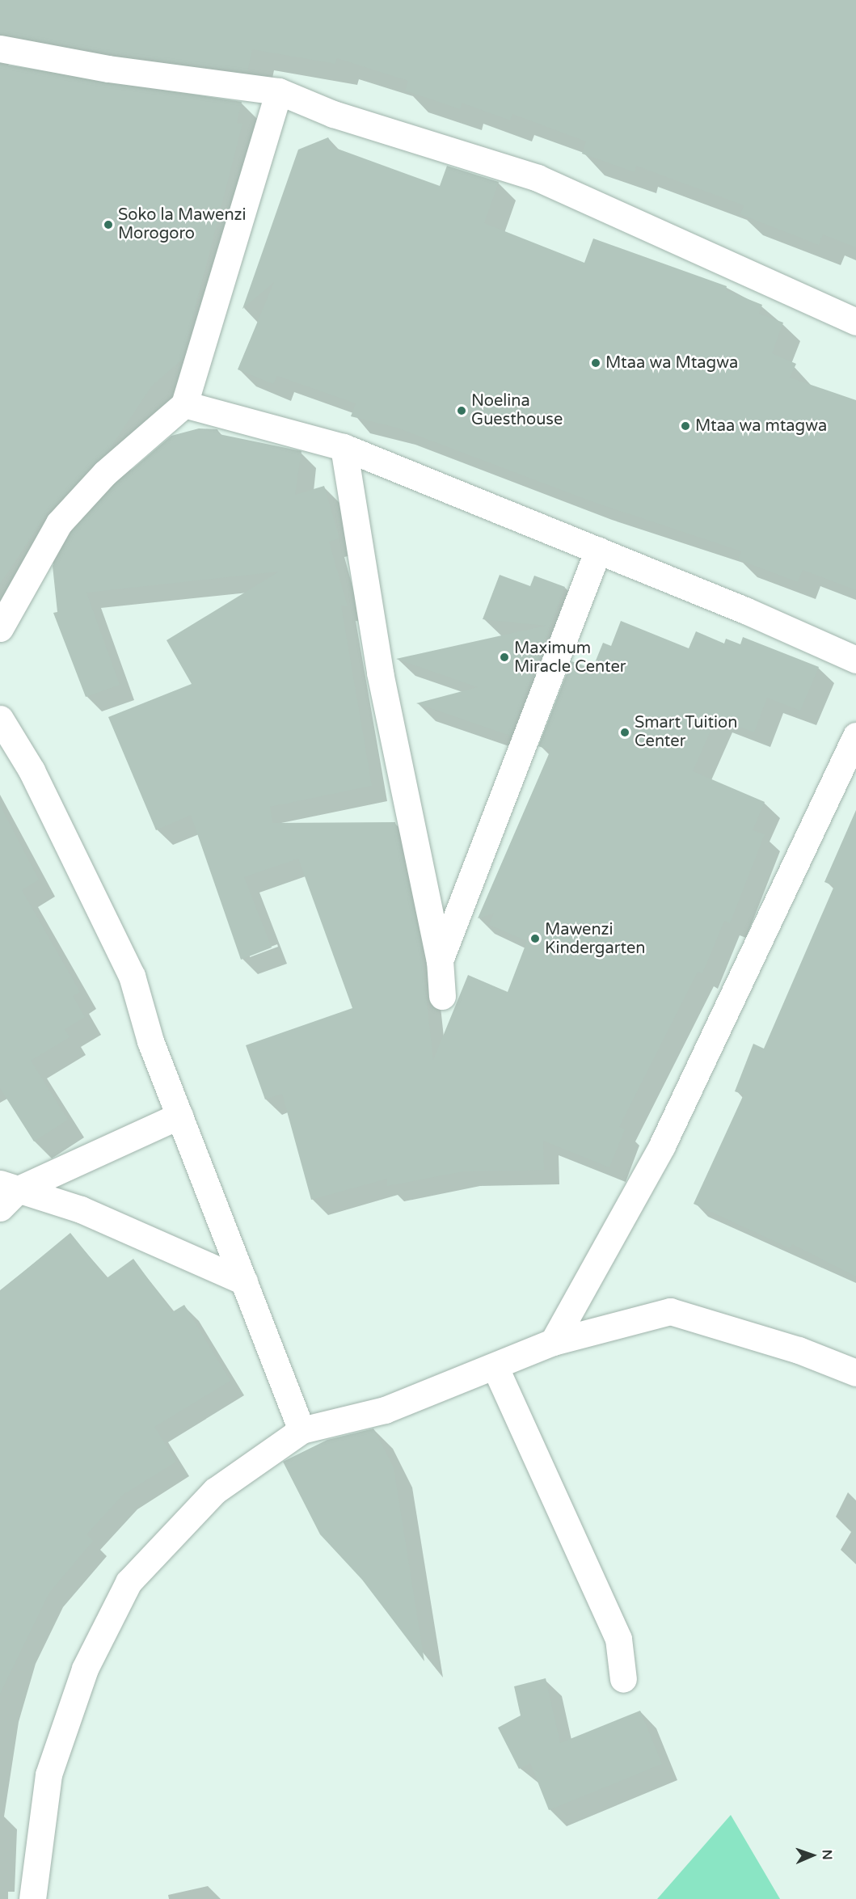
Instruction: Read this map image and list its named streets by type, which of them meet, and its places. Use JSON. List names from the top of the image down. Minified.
{"places":["Soko la Mawenzi Morogoro","Mtaa wa Mtagwa","Noelina Guesthouse","Mtaa wa mtagwa","Maximum Miracle Center","Smart Tuition Center","Mawenzi Kindergarten"],"north":"right"}
